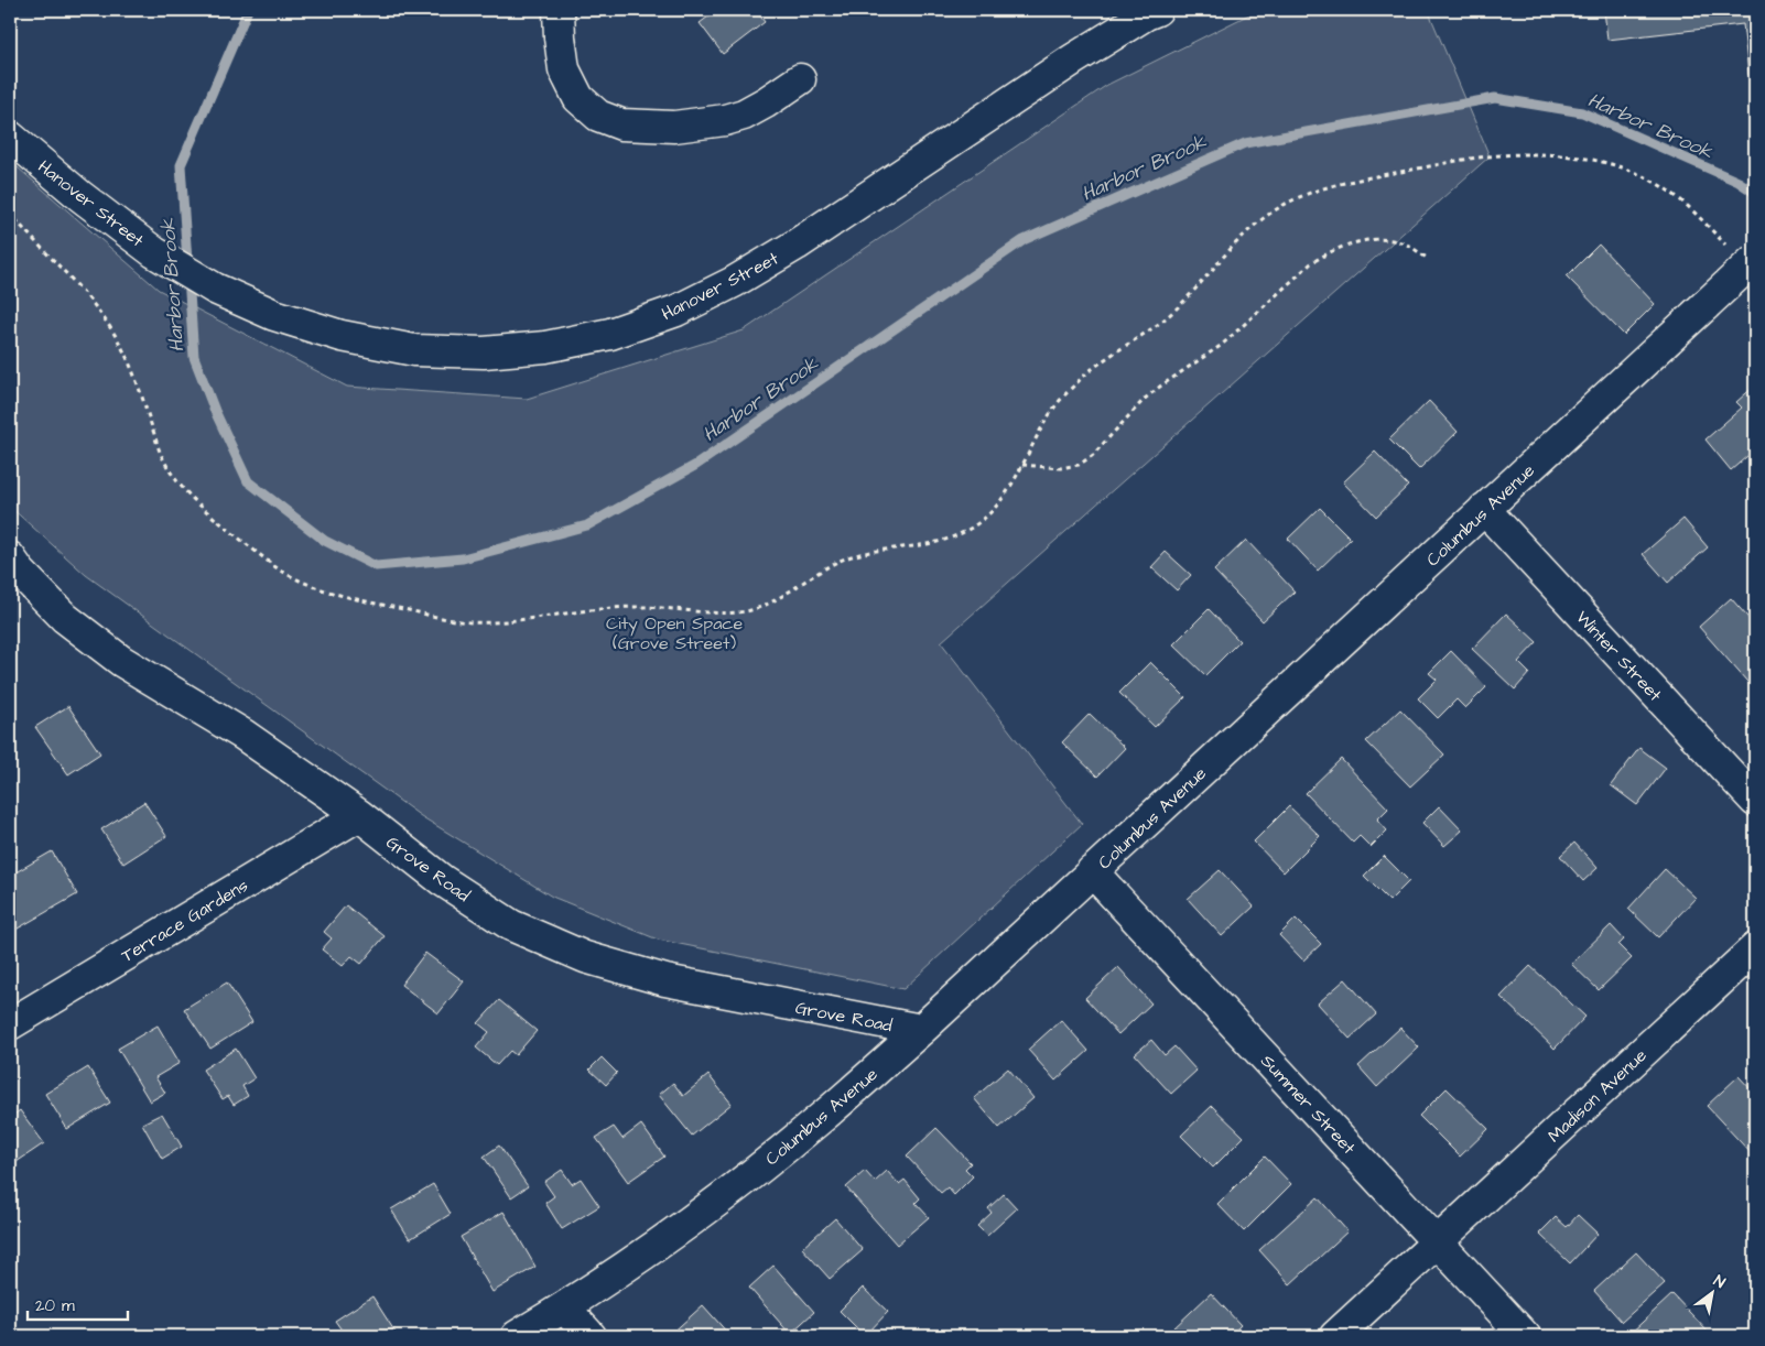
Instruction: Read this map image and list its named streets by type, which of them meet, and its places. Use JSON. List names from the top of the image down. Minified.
{"streets":{"street":["Hanover Street","Columbus Avenue","Winter Street","Grove Road","Terrace Gardens","Madison Avenue","Summer Street"]},"crossings":[["Columbus Avenue","Winter Street"],["Columbus Avenue","Grove Road"],["Columbus Avenue","Summer Street"],["Grove Road","Terrace Gardens"],["Madison Avenue","Summer Street"]],"water":["Harbor Brook"],"parks":["City Open Space (Grove Street)"],"scale_bar":"20 m","north":"top right"}
